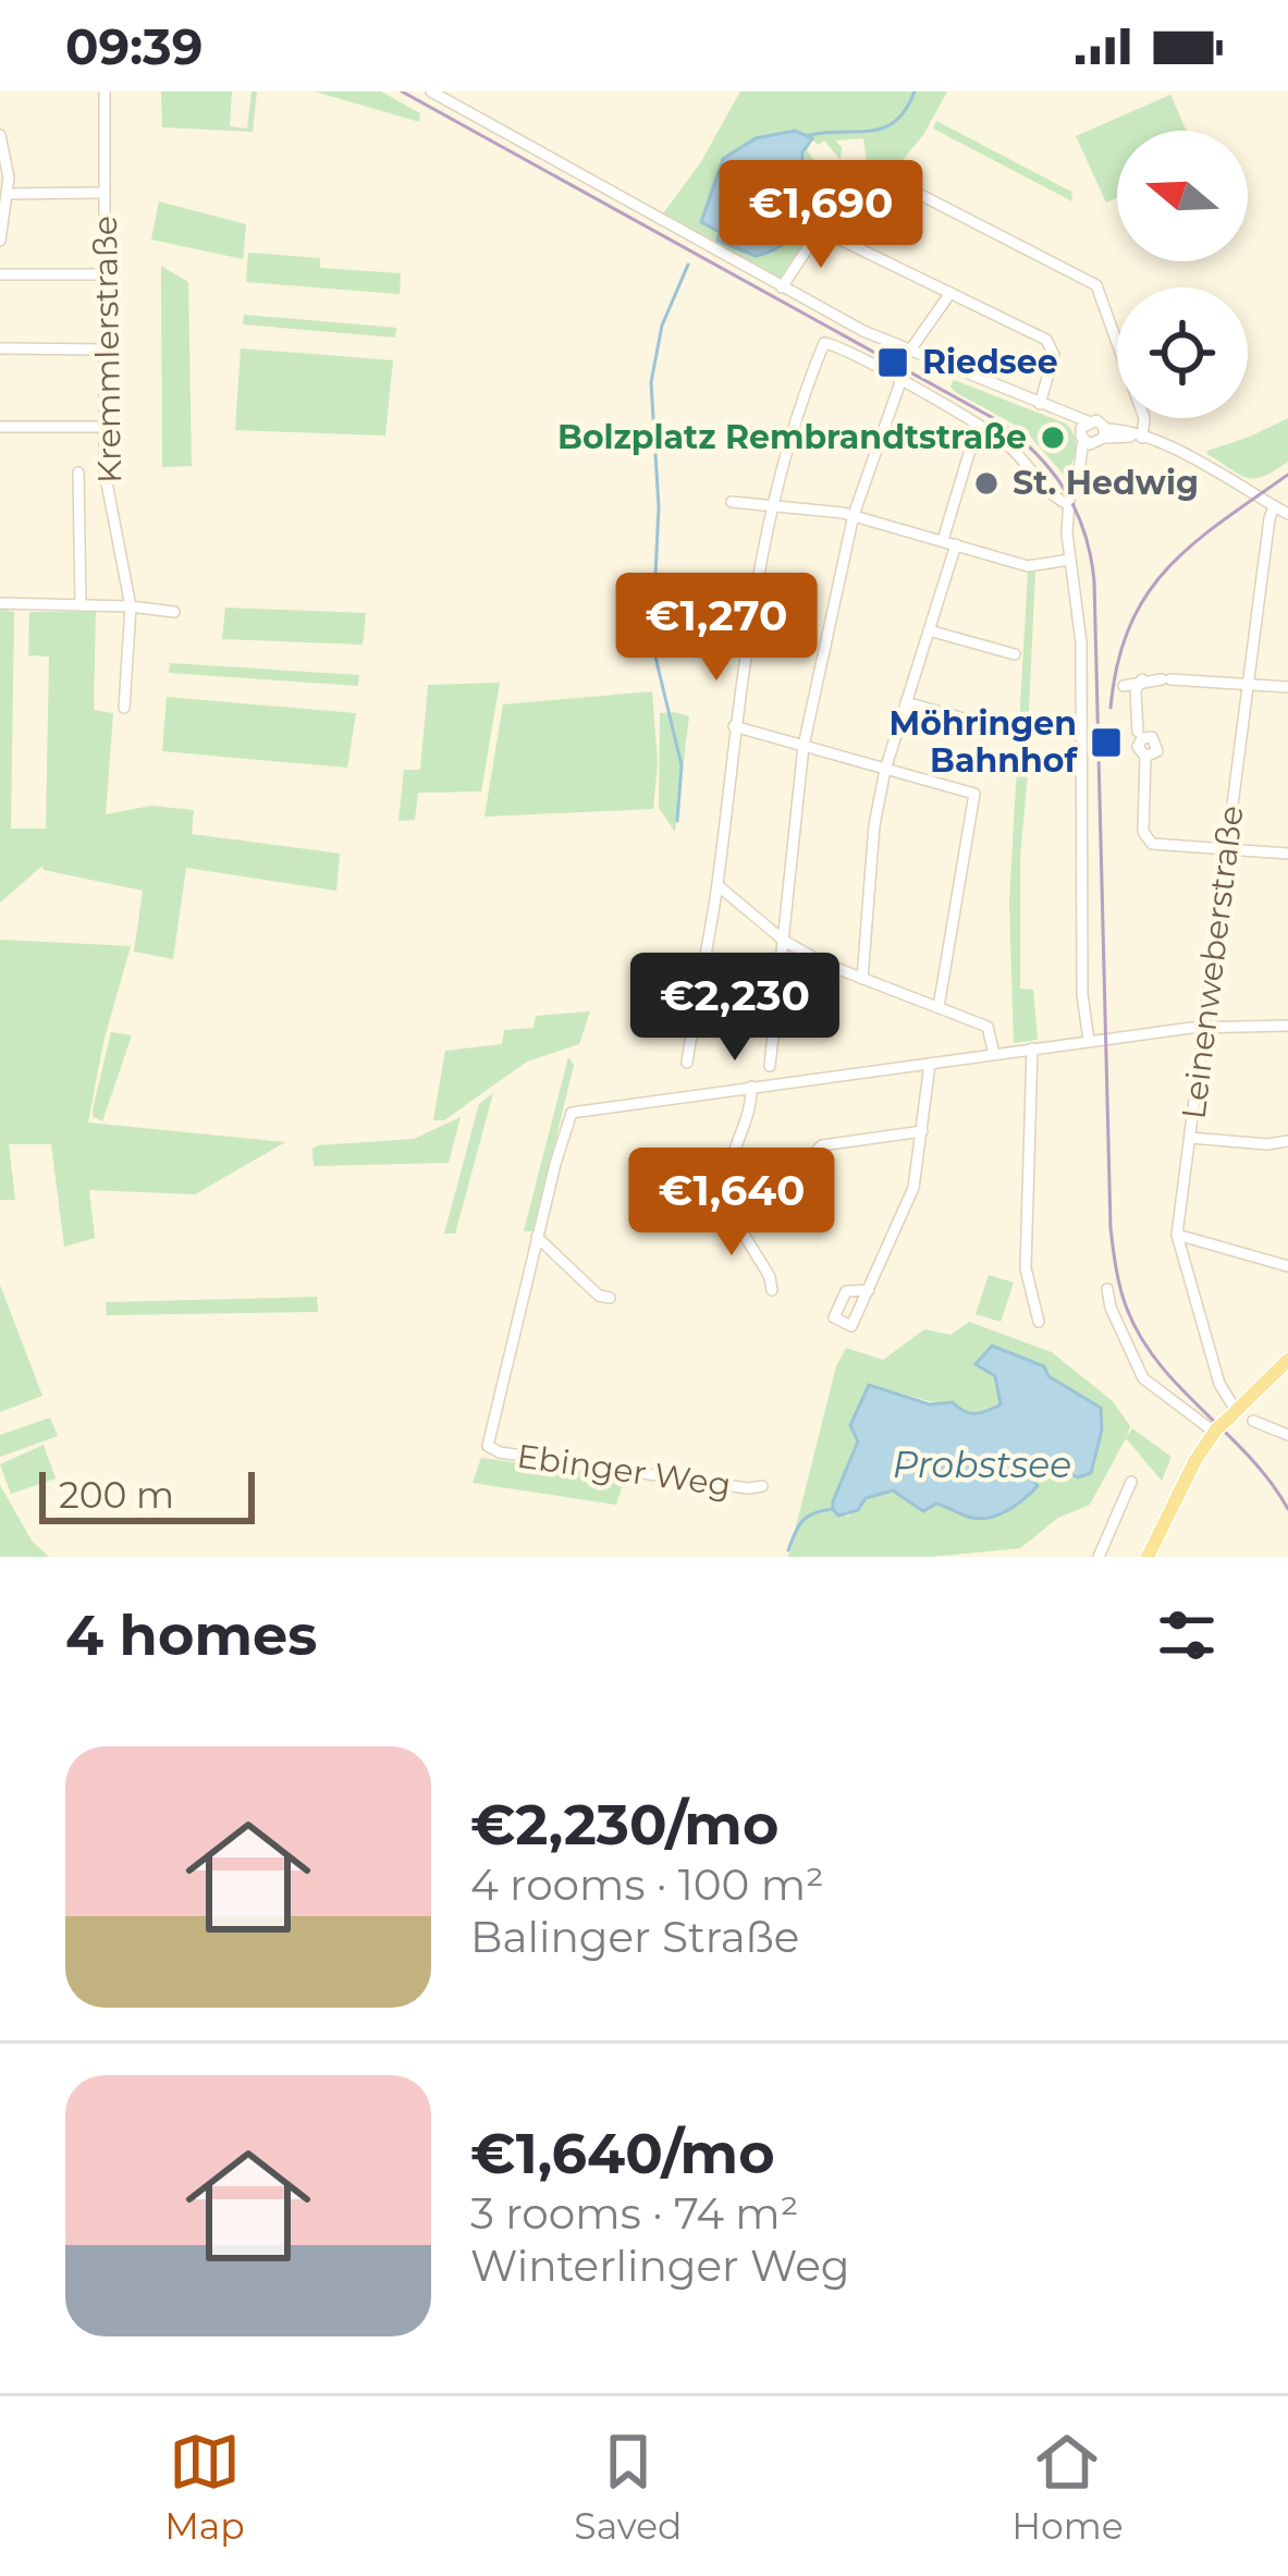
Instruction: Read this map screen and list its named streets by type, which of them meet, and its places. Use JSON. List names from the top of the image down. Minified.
{"streets":{"street":["Kremmlerstraße","Leinenweberstraße","Ebinger Weg"]},"water":["Probstsee"],"places":{"transit":["Riedsee","Möhringen Bahnhof"],"other":["Bolzplatz Rembrandtstraße","St. Hedwig"]},"scale_bar":"200 m","north":"left","page":{"status":"09:39","price":["€1,690","€1,270","€2,230","€1,640"],"scale":"200 m","heading":"4 homes","list":[{"name":"€2,230/mo","note":"4 rooms · 100 m² · Balinger Straße"},{"name":"€1,640/mo","note":"3 rooms · 74 m² · Winterlinger Weg"}],"tabs":["Map","Saved","Home"]}}
